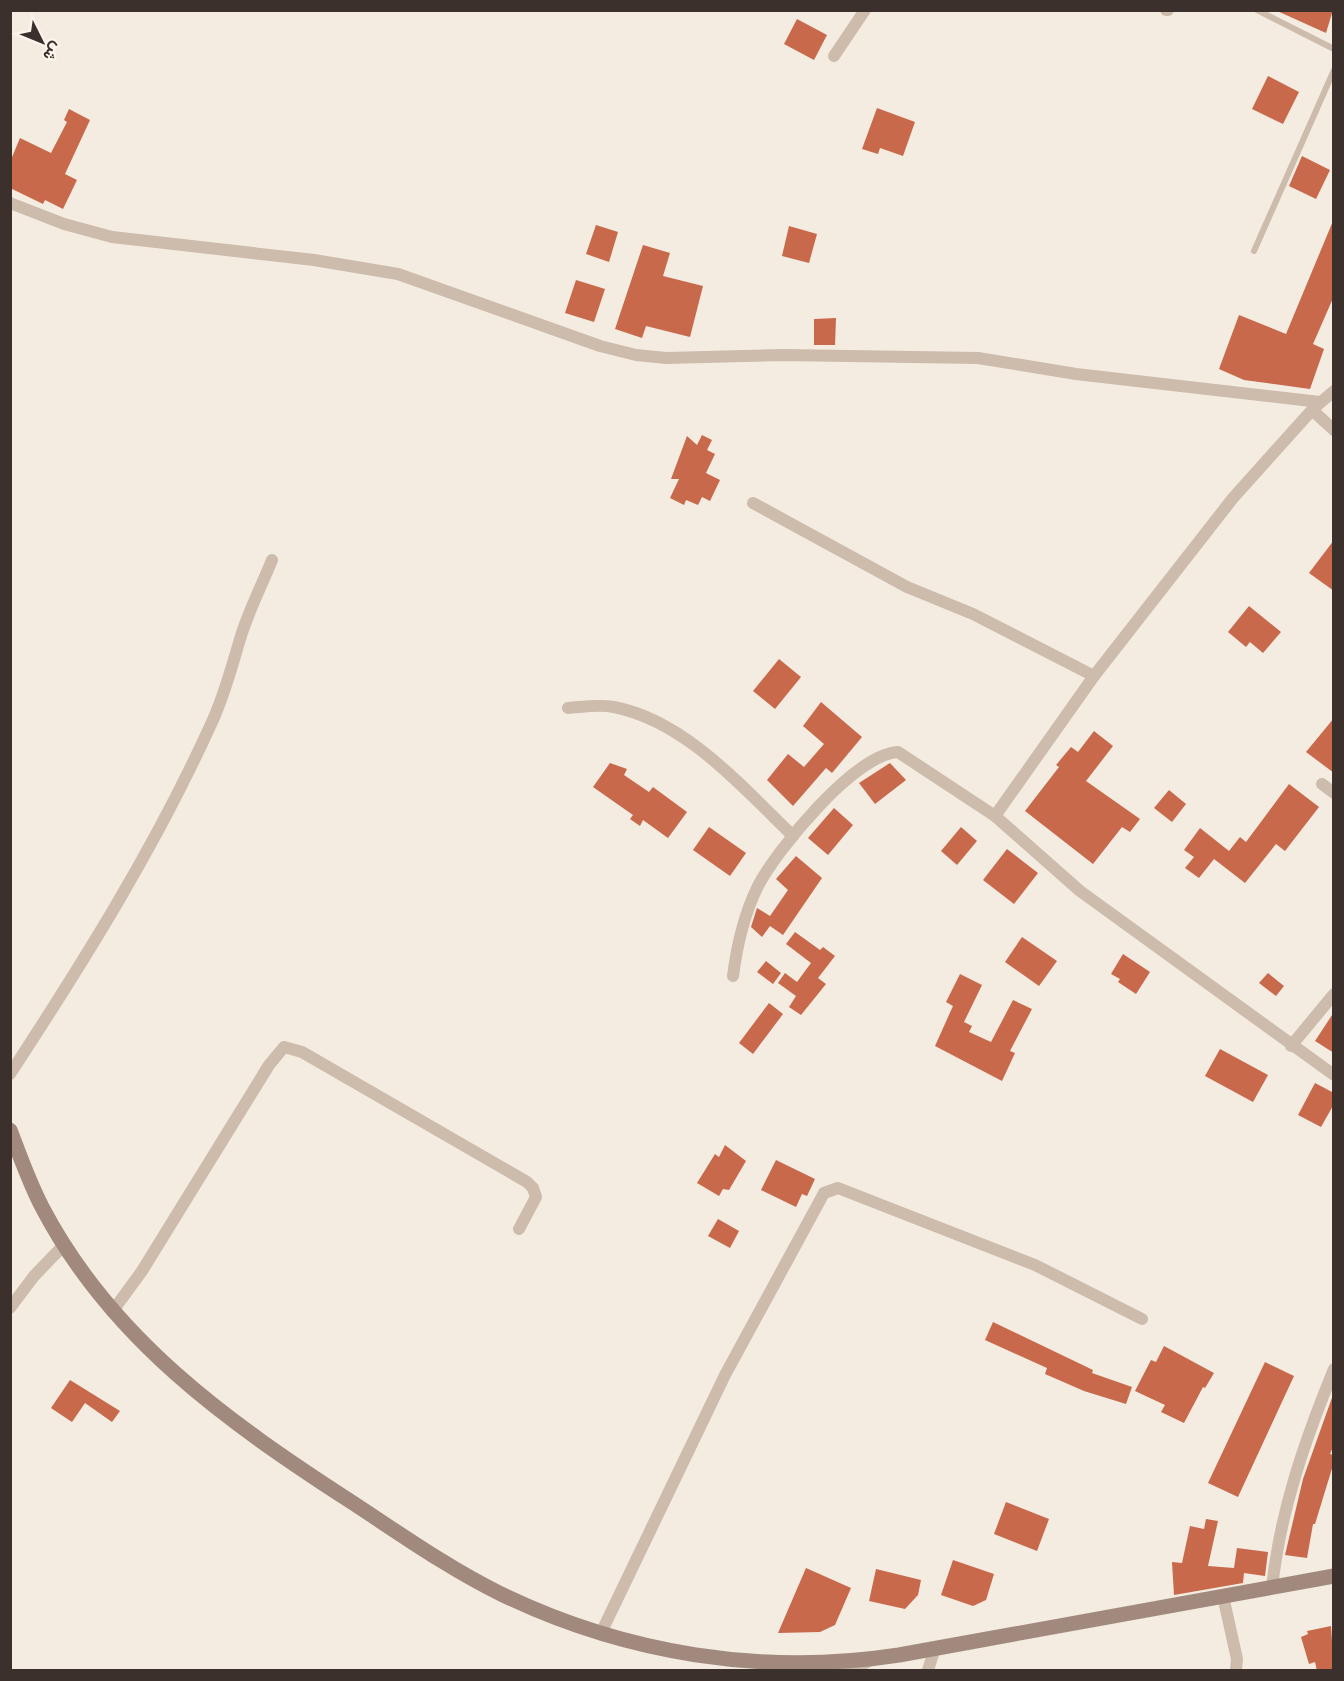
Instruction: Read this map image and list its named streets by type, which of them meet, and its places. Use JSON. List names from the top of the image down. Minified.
{"north":"bottom right"}
